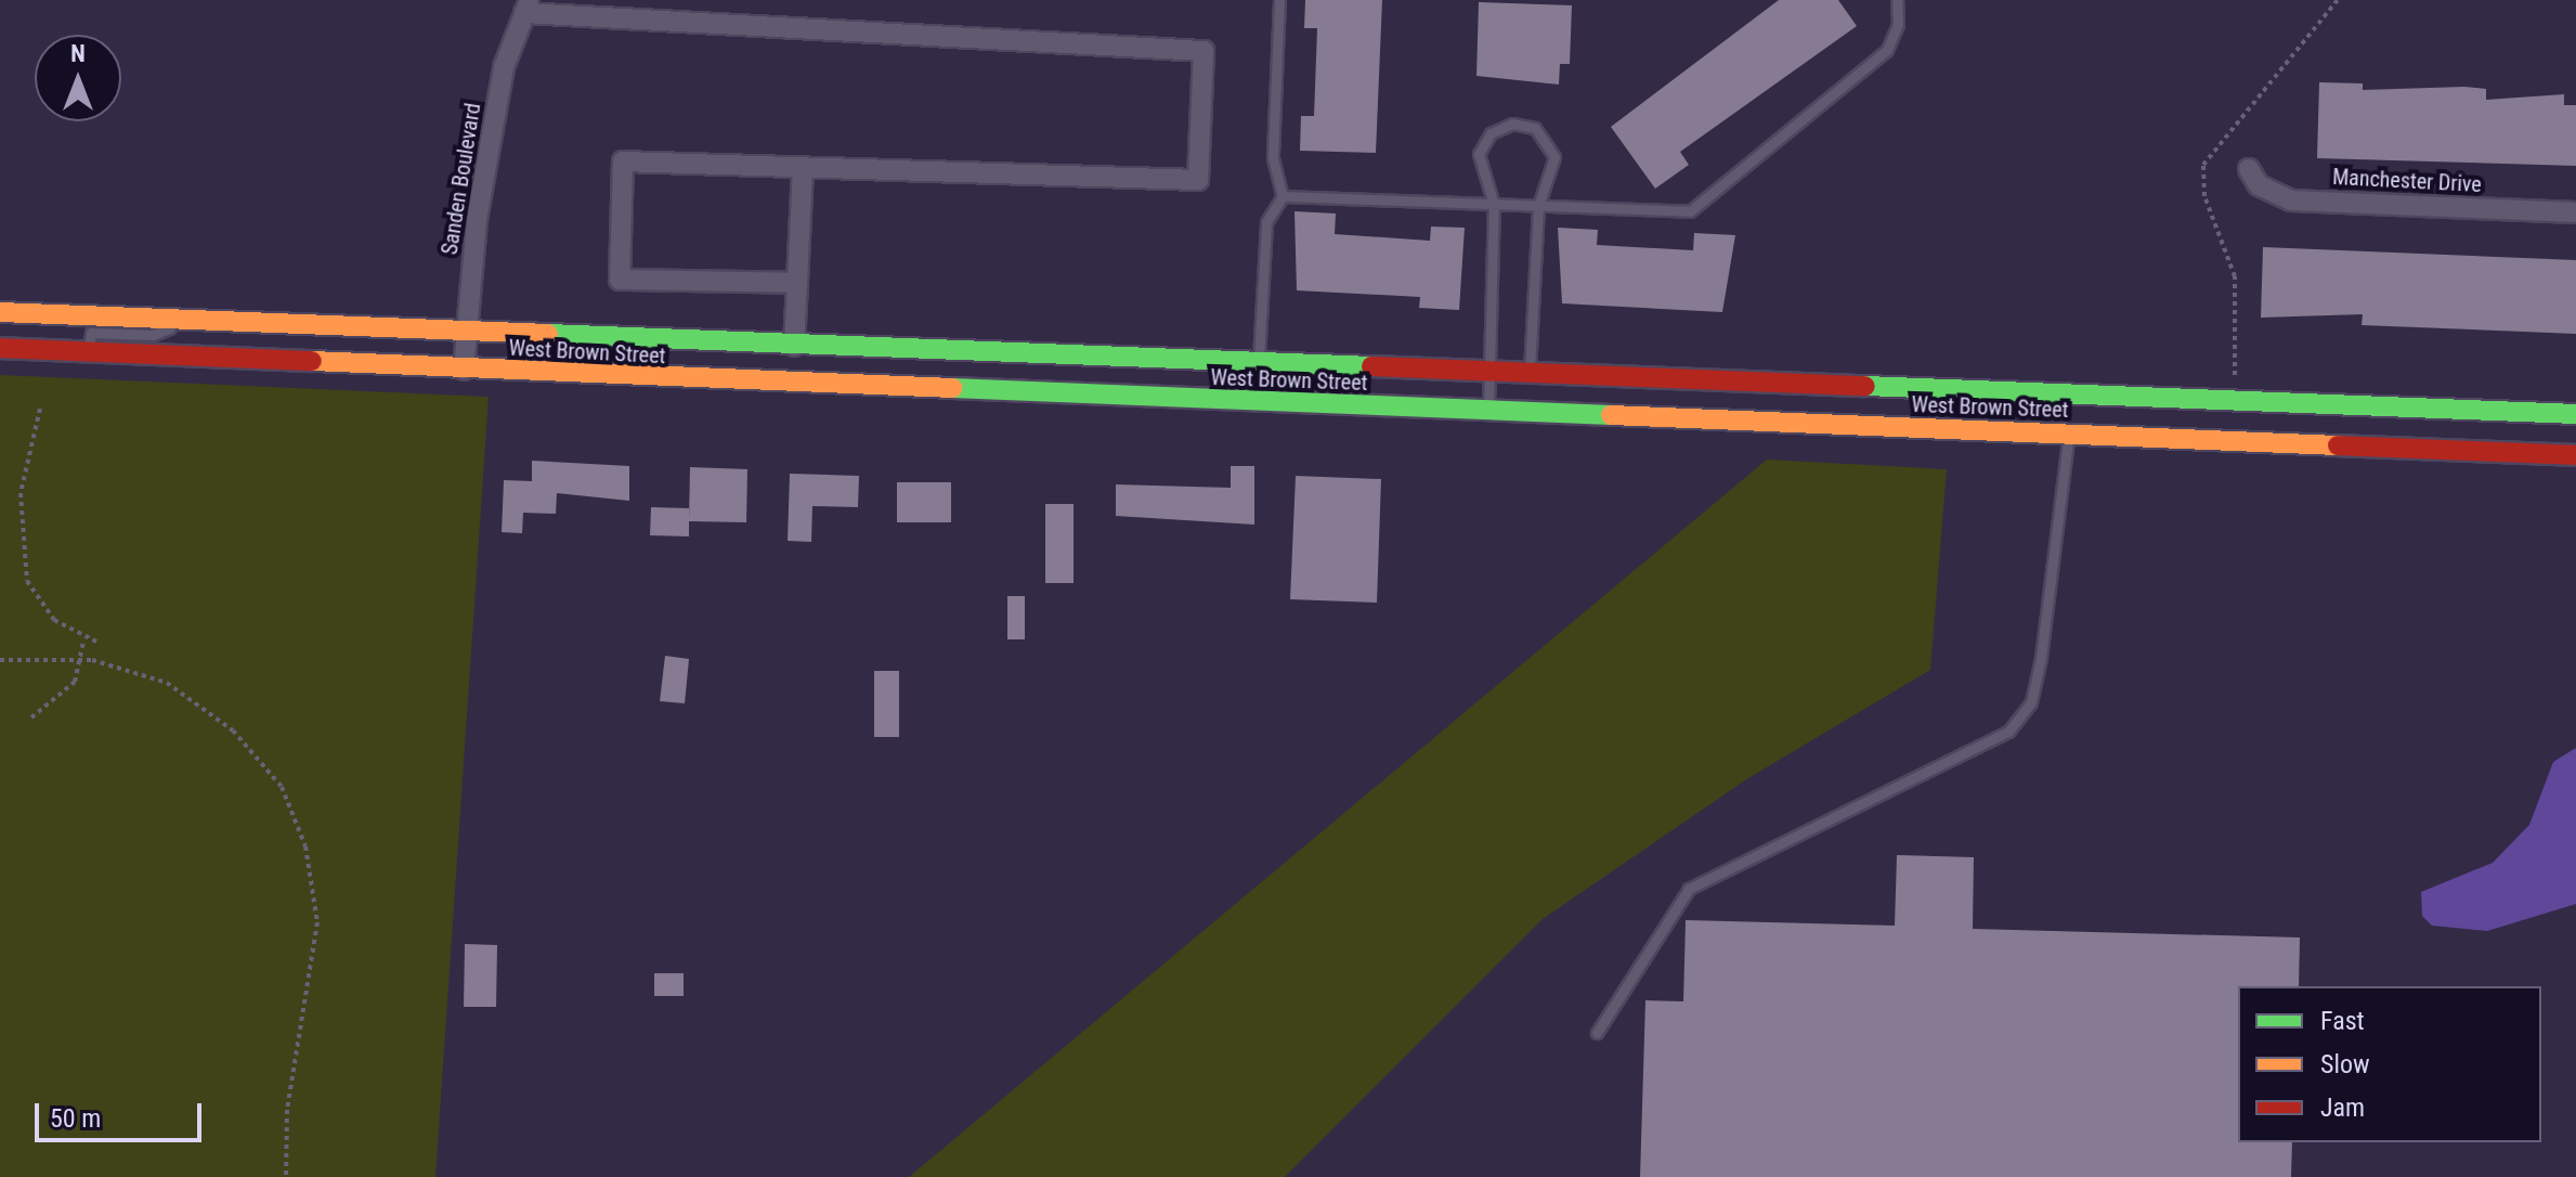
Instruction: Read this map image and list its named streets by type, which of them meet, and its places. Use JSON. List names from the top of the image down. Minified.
{"streets":{"main road":["West Brown Street"],"street":["Sanden Boulevard","Manchester Drive"]},"crossings":[["Sanden Boulevard","West Brown Street"]],"legend":["Fast","Slow","Jam"],"scale_bar":"50 m","north":"top"}
